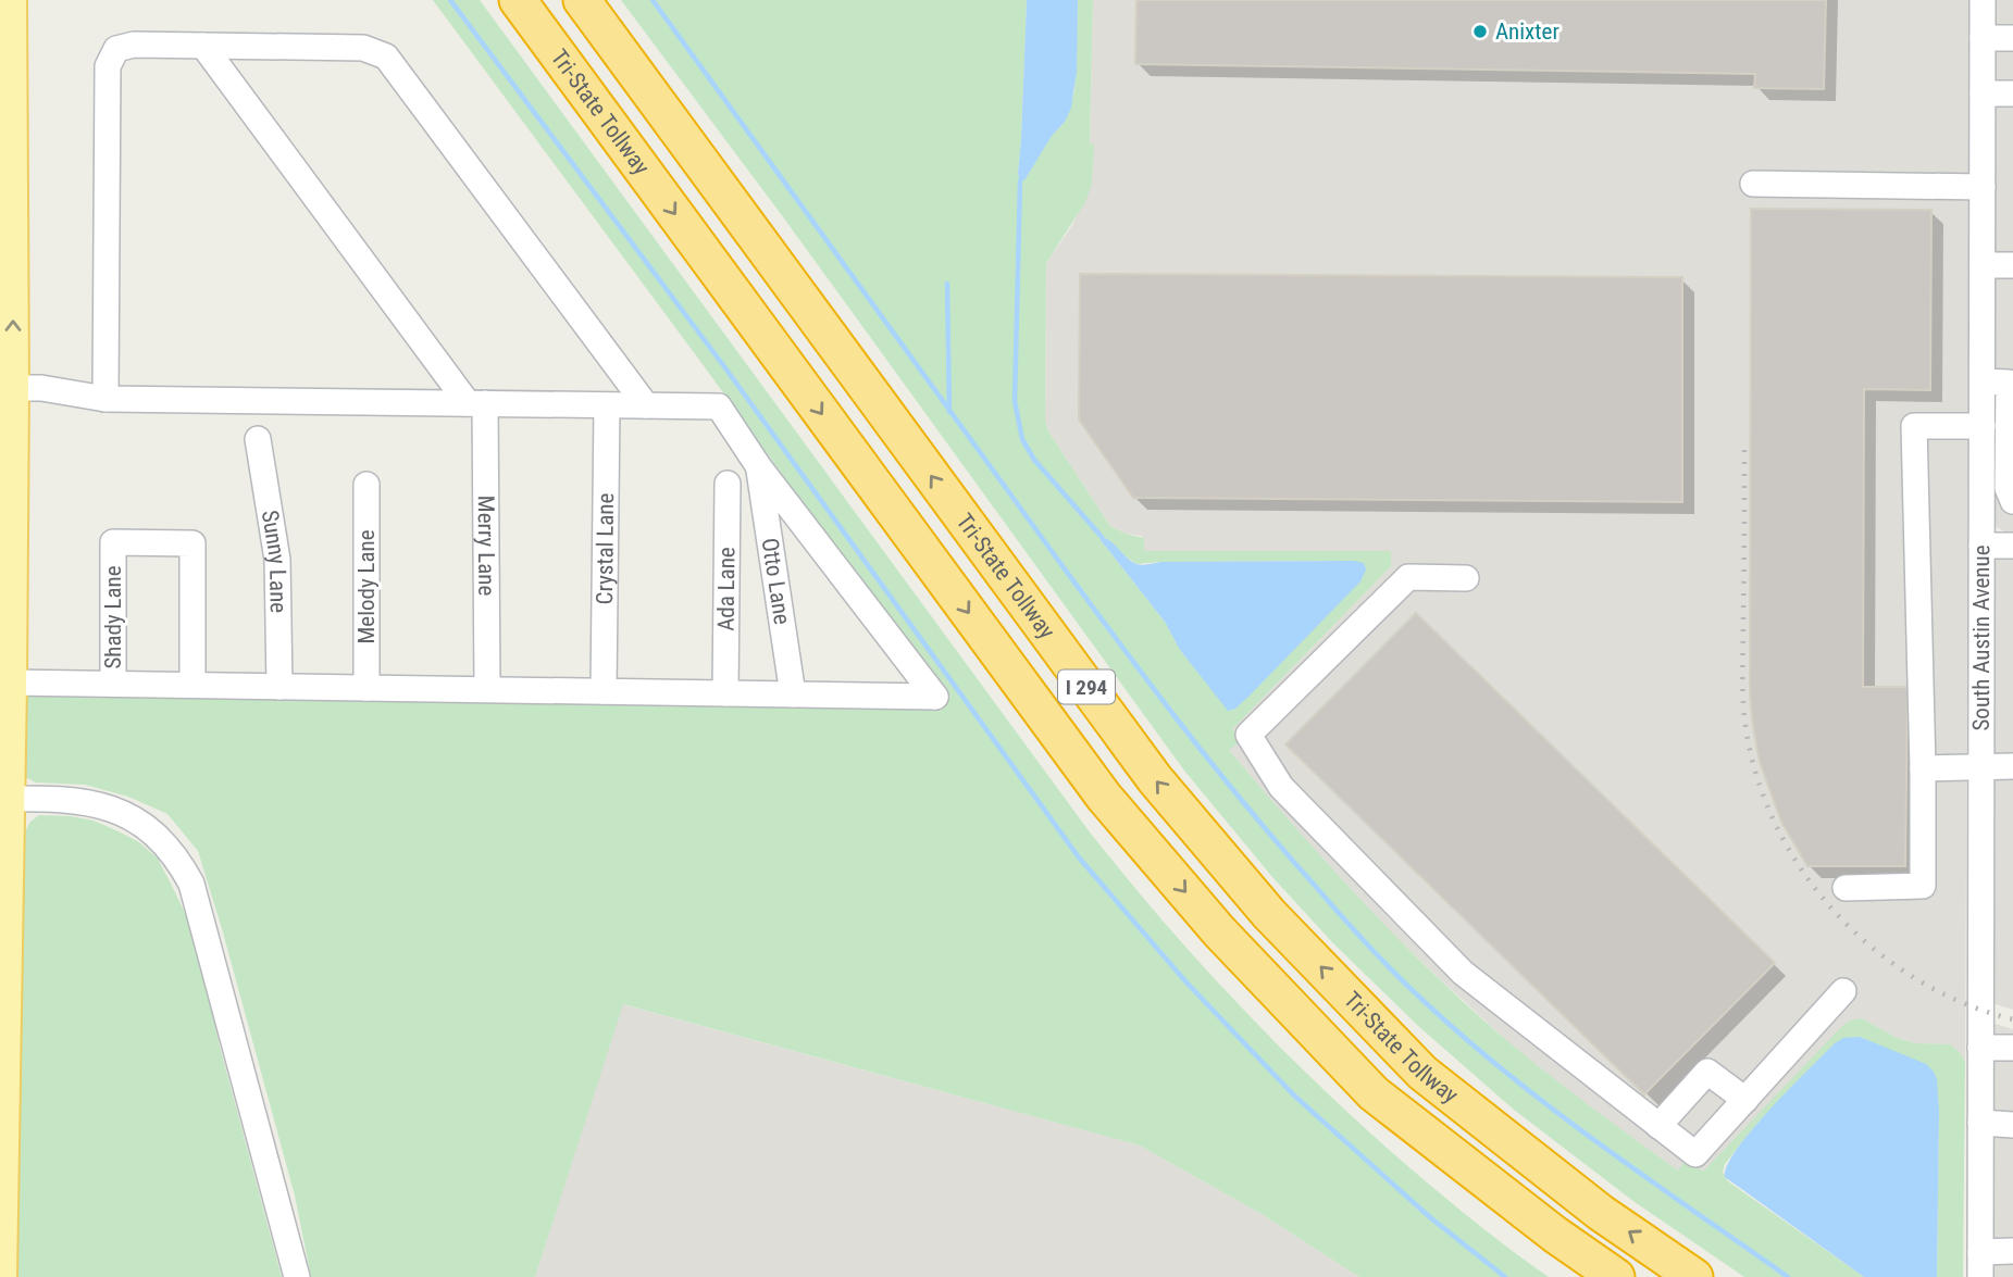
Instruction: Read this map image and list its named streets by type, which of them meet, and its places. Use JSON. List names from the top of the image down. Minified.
{"streets":{"highway":["Tri-State Tollway","I 294"],"street":["Merry Lane","Crystal Lane","Sunny Lane","Otto Lane","Melody Lane","Ada Lane","Shady Lane","South Austin Avenue"]},"places":["Anixter"]}
